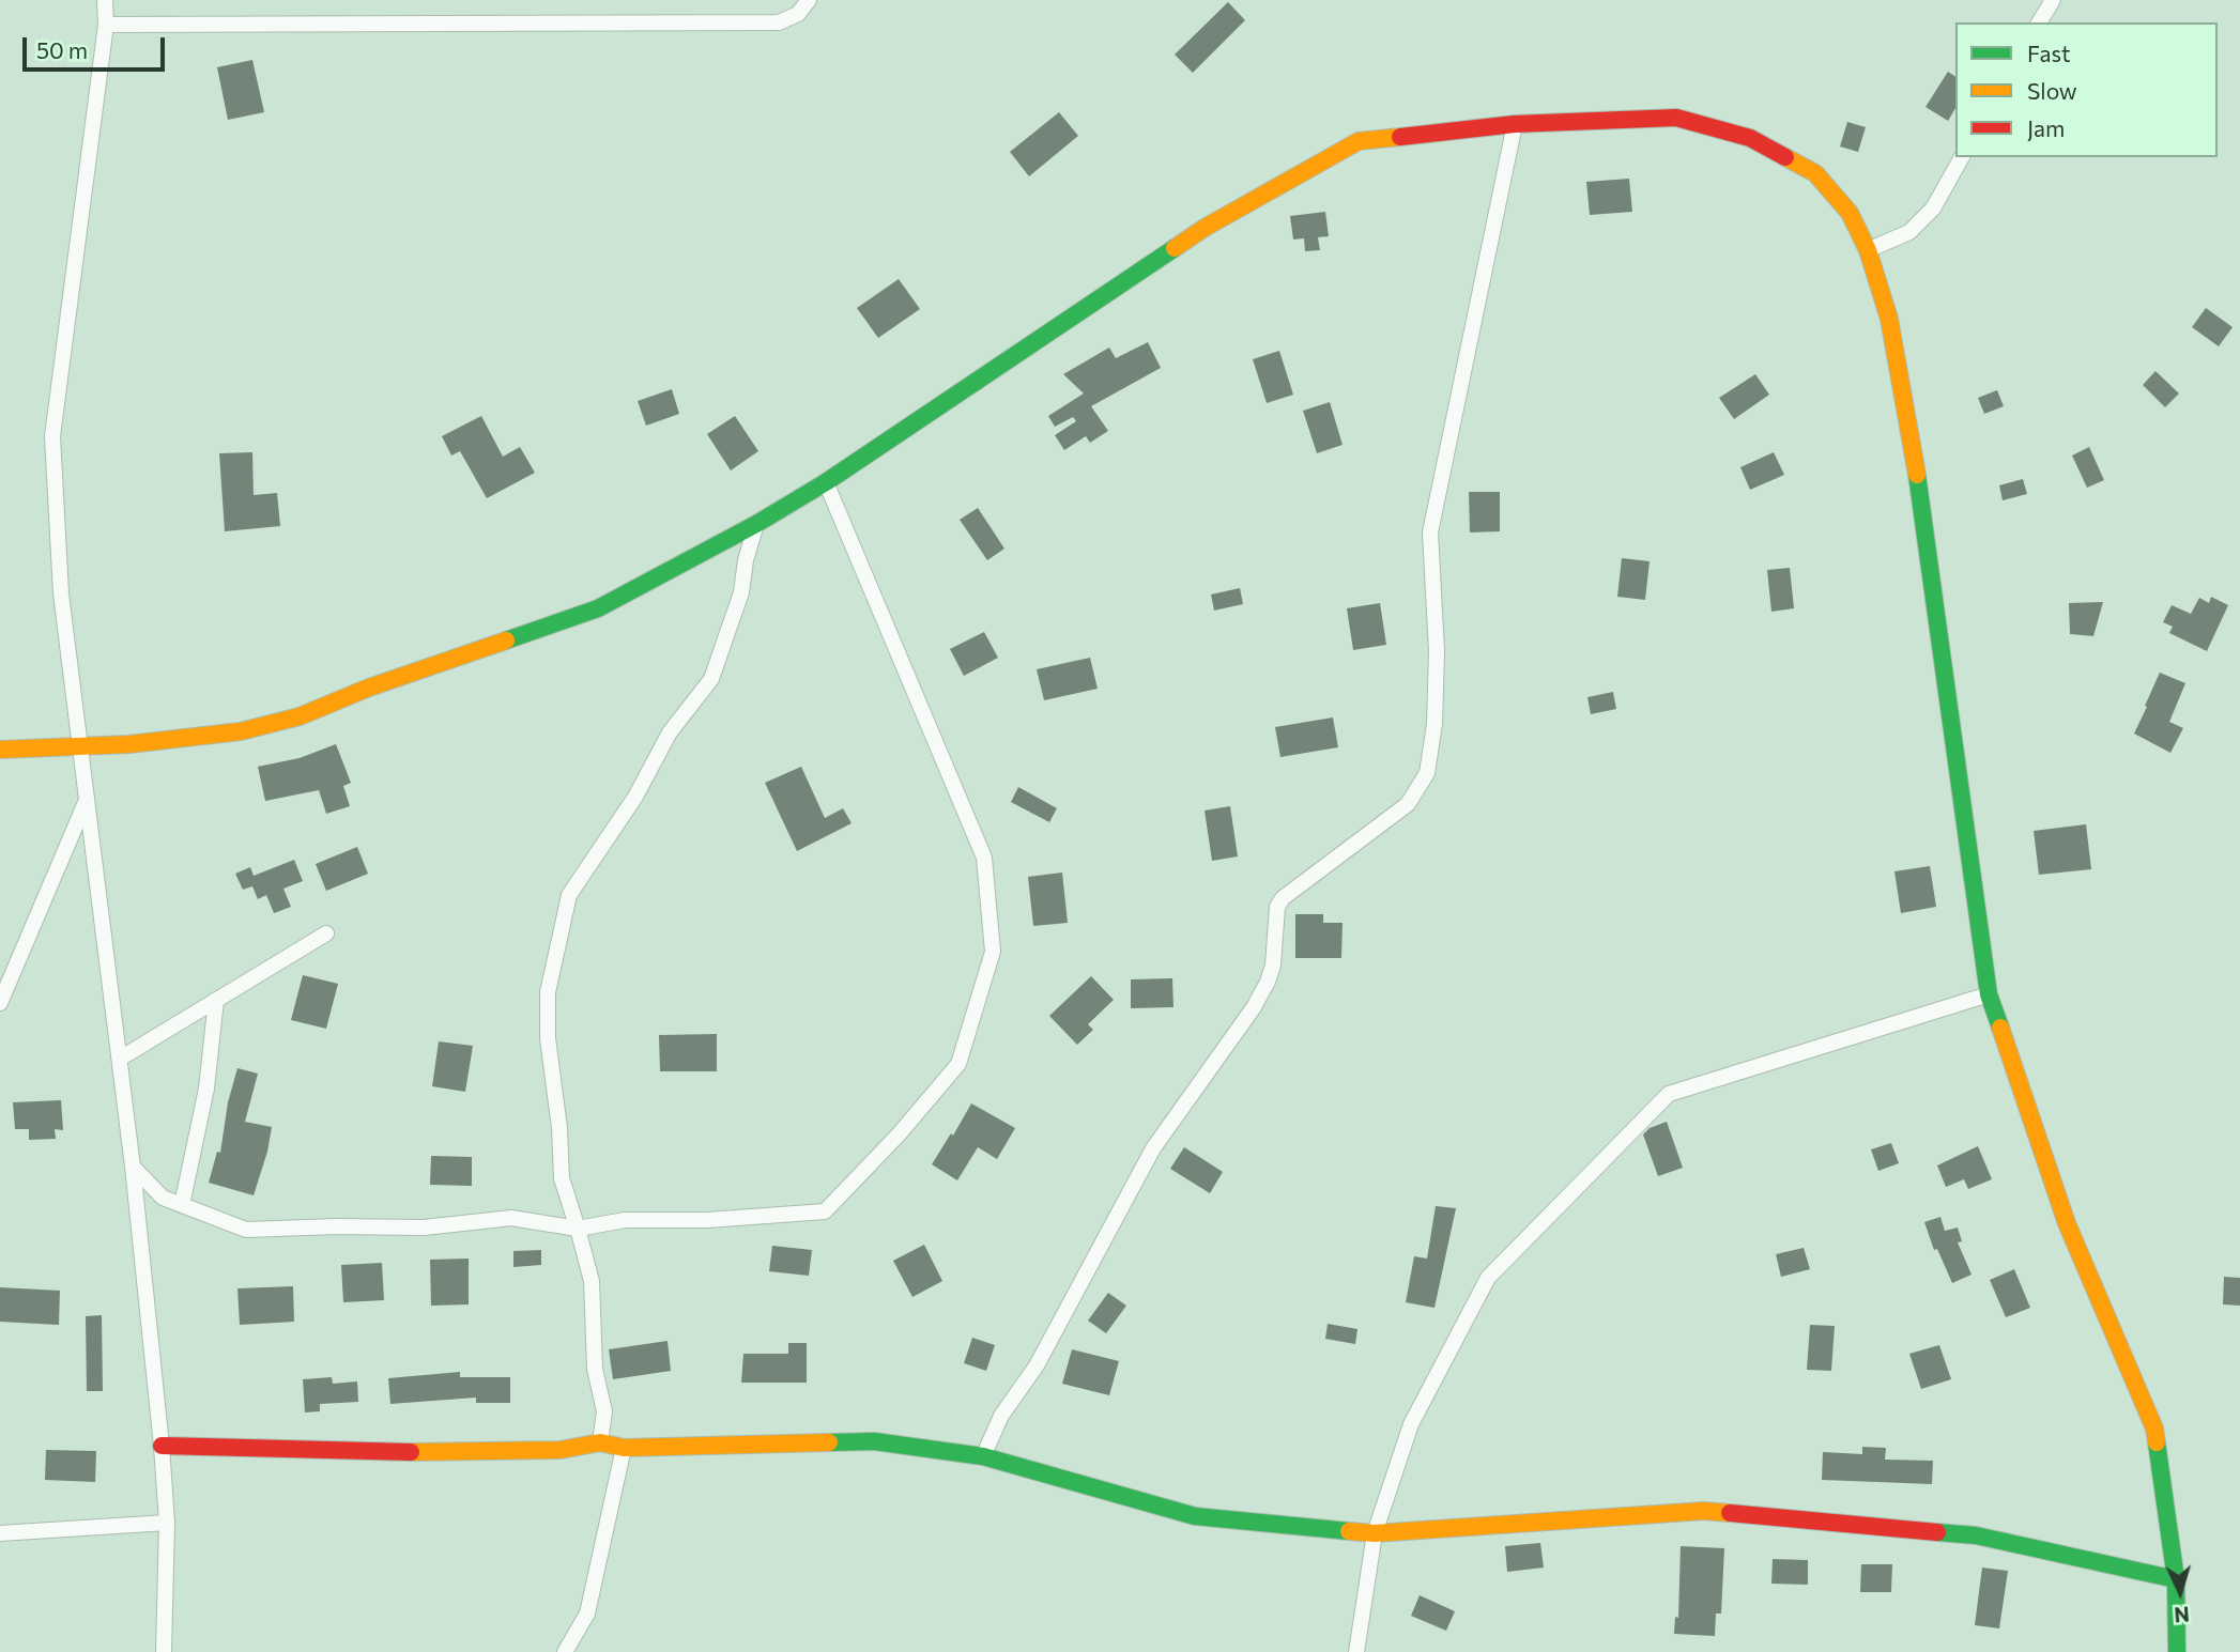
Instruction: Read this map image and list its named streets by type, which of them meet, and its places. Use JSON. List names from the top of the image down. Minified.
{"legend":["Fast","Slow","Jam"],"scale_bar":"50 m","north":"bottom"}
